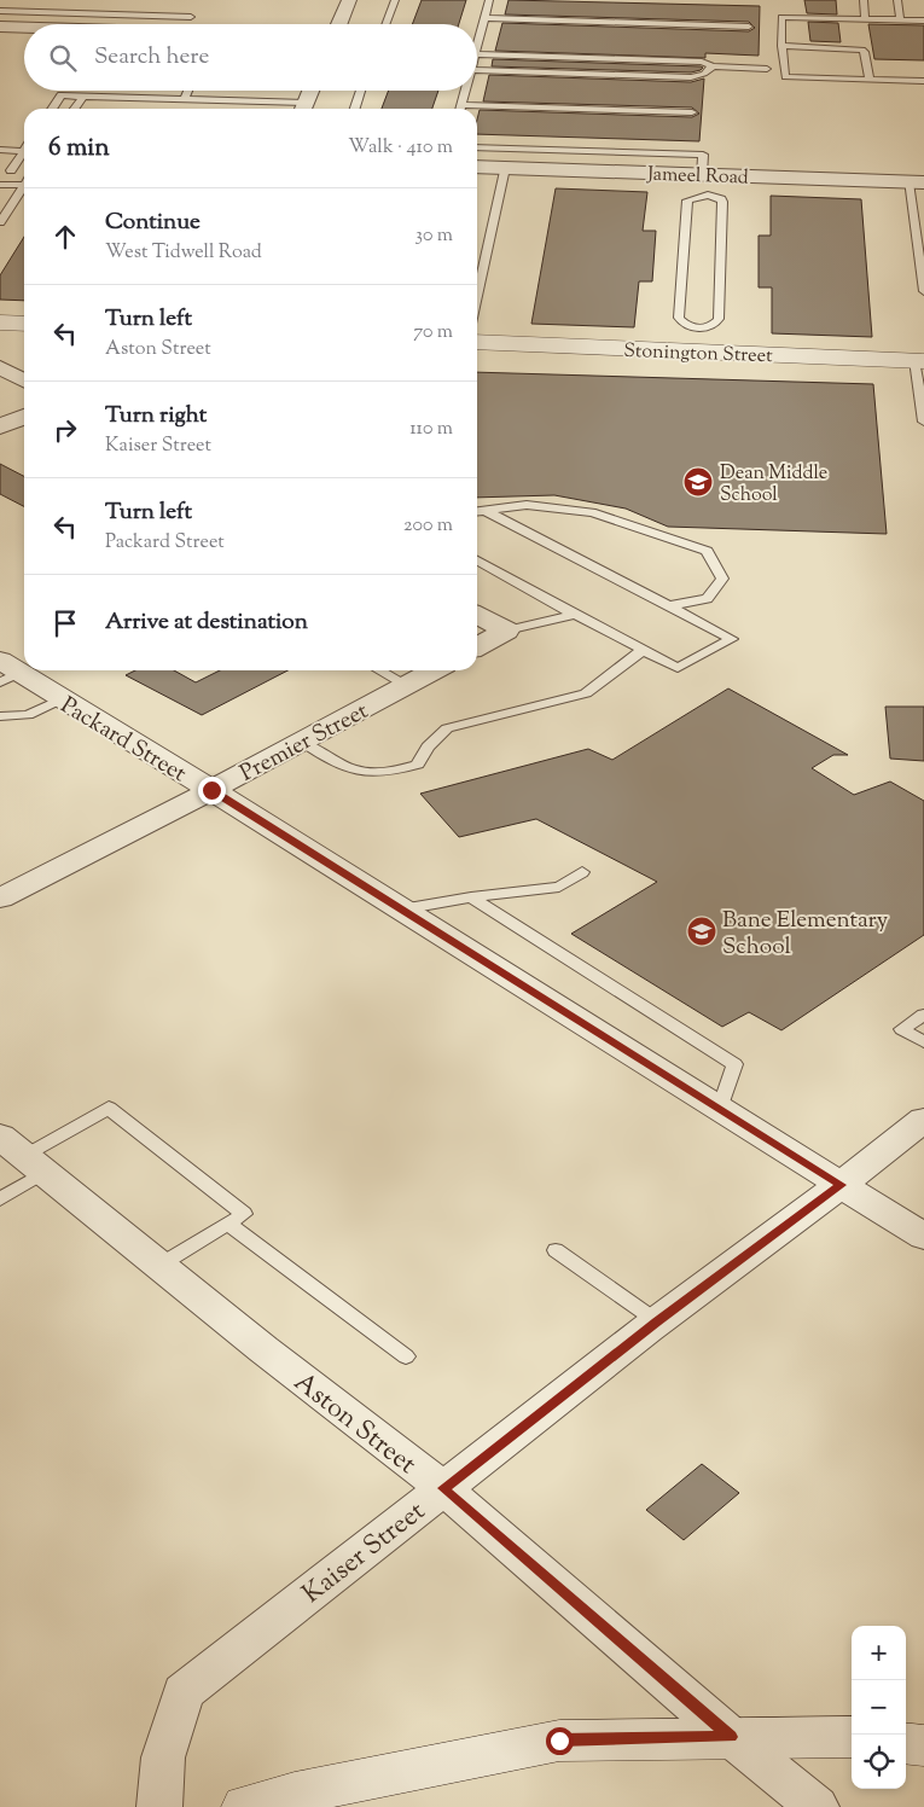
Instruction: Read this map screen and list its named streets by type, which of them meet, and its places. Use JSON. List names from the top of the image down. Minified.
{"streets":{"street":["Jameel Road","Stonington Street","Packard Street","Premier Street","Aston Street","Kaiser Street"]},"crossings":[["Packard Street","Premier Street"],["Packard Street","Kaiser Street"],["Aston Street","Kaiser Street"]],"places":{"school or university":["Dean Middle School","Bane Elementary School"]},"page":{"search":"Search here","heading":["6 min","Walk · 410 m"],"list":[["Continue","West Tidwell Road","30 m"],["Turn left","Aston Street","70 m"],["Turn right","Kaiser Street","110 m"],["Turn left","Packard Street","200 m"],"Arrive at destination"],"map_buttons":["+","−"]}}
